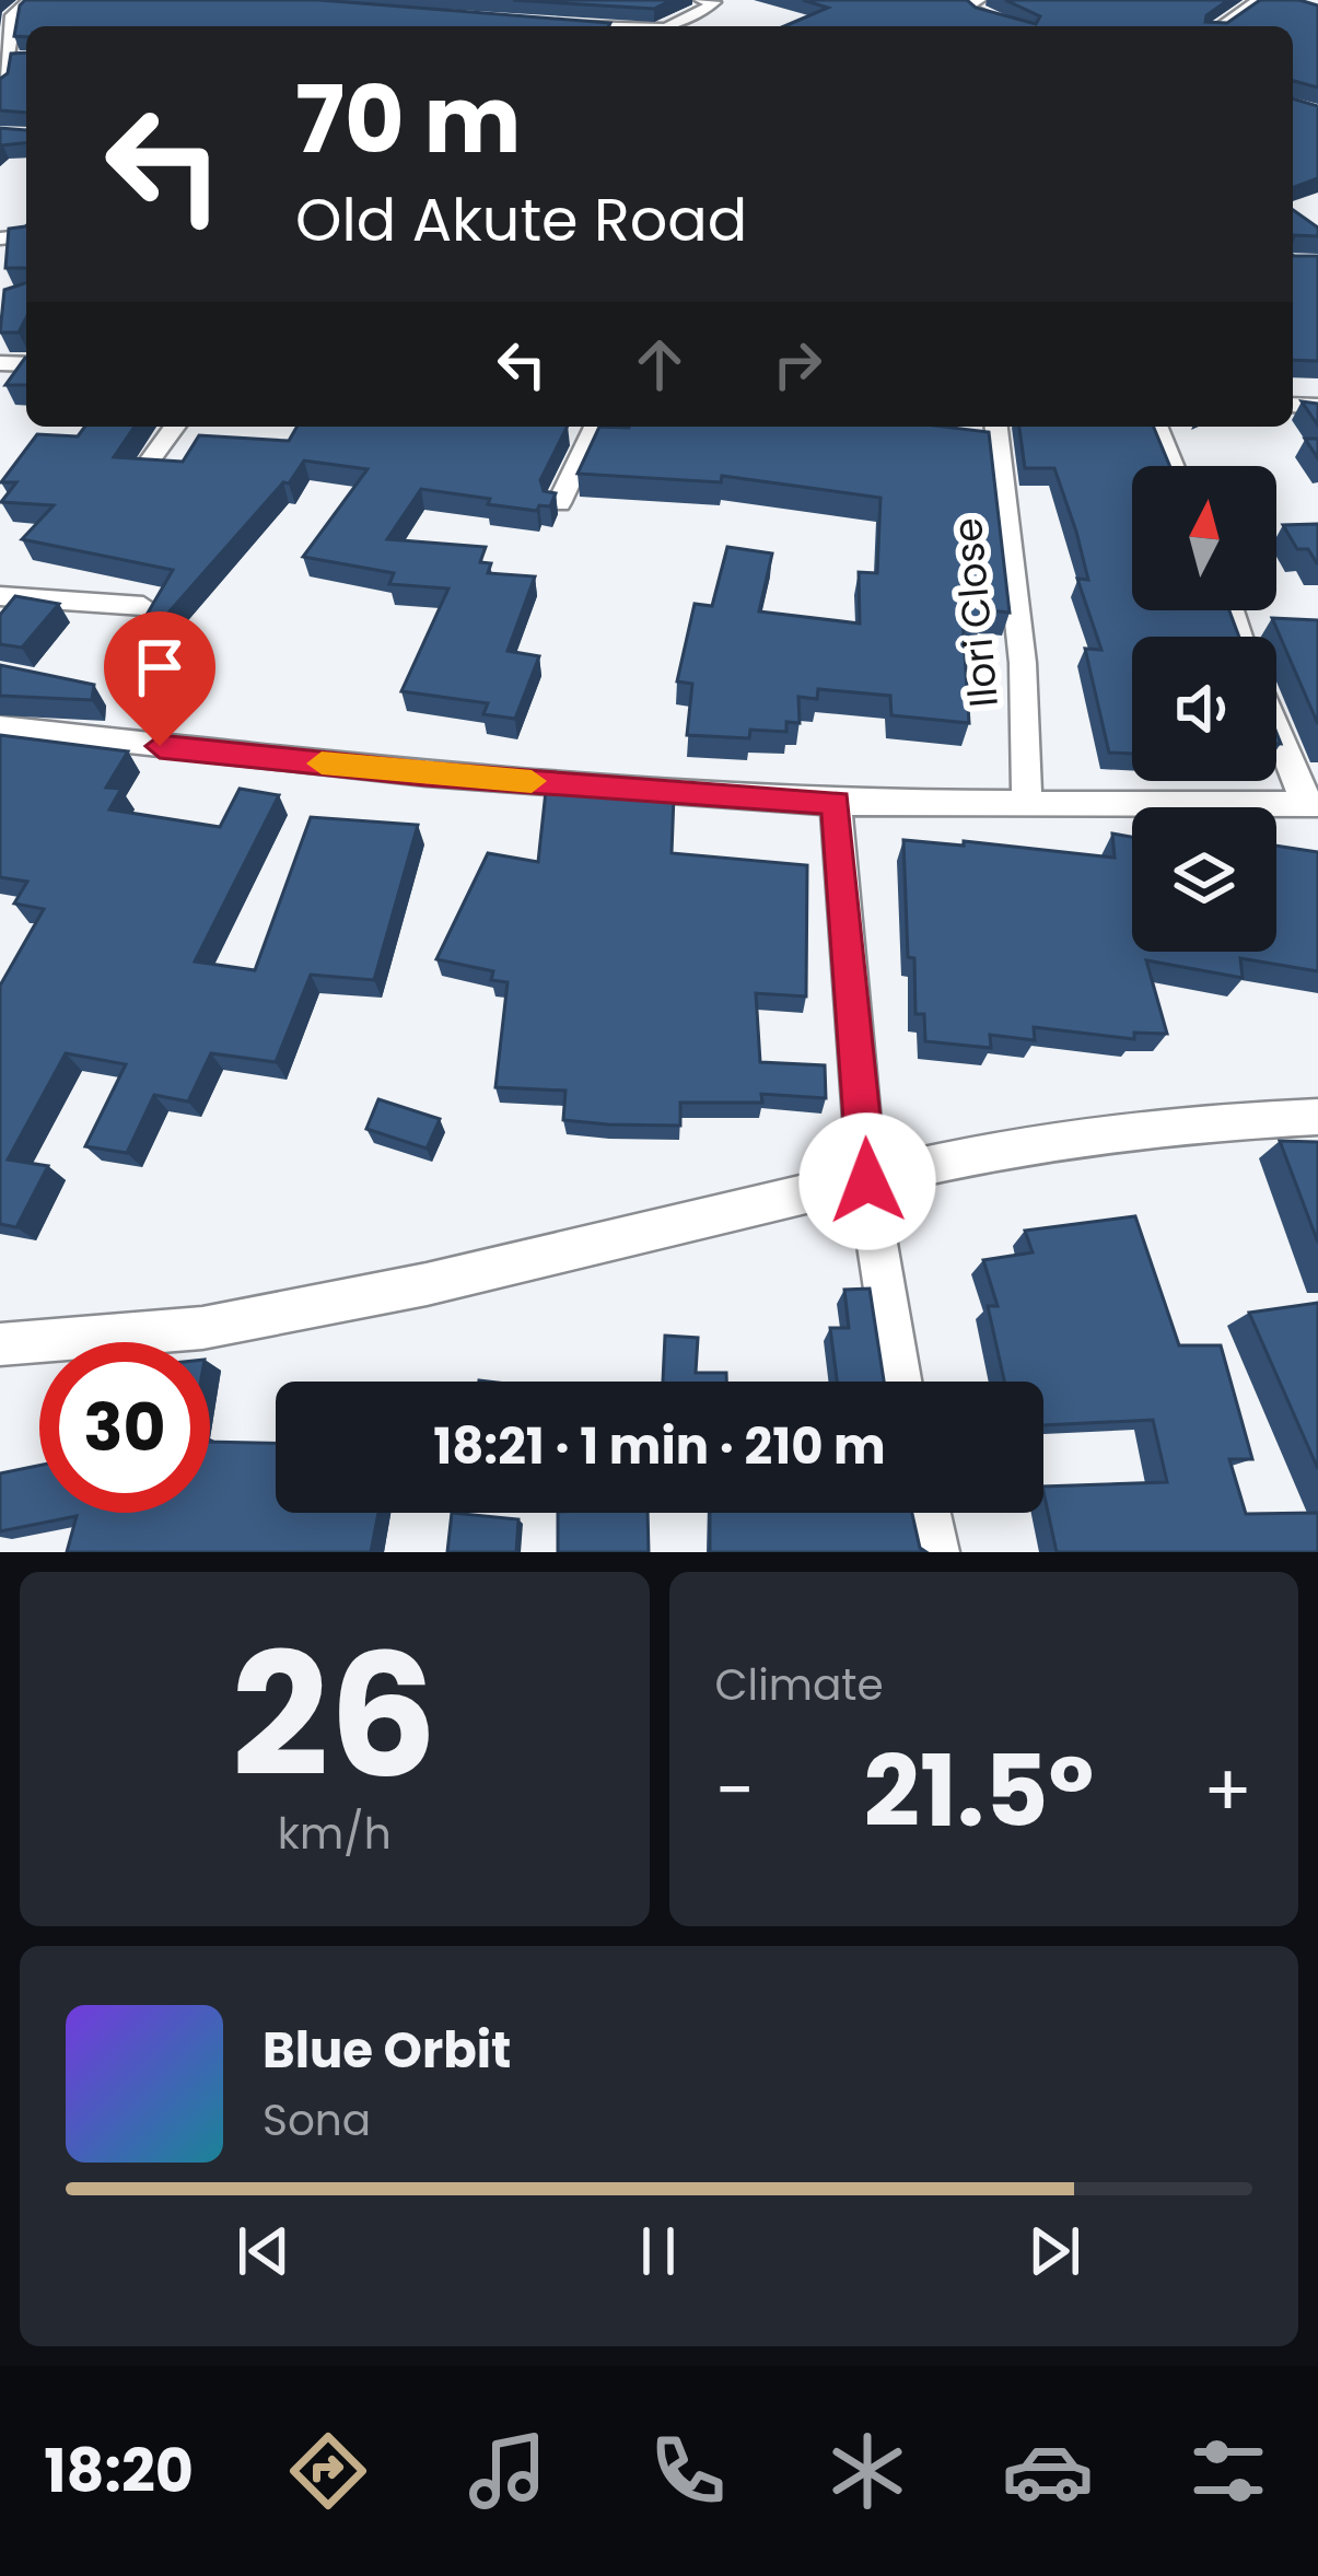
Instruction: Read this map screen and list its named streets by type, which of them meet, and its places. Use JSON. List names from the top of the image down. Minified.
{"streets":{"street":["Ilori Close"]},"north":"top","page":{"turn":["70 m","Old Akute Road"],"limit":"30","trip":"18:21 · 1 min · 210 m","tile":[["26","km/h"],"Climate"],"heat":["−","21.5°","+"],"song":["Blue Orbit","Sona"],"tabs":"18:20"}}
